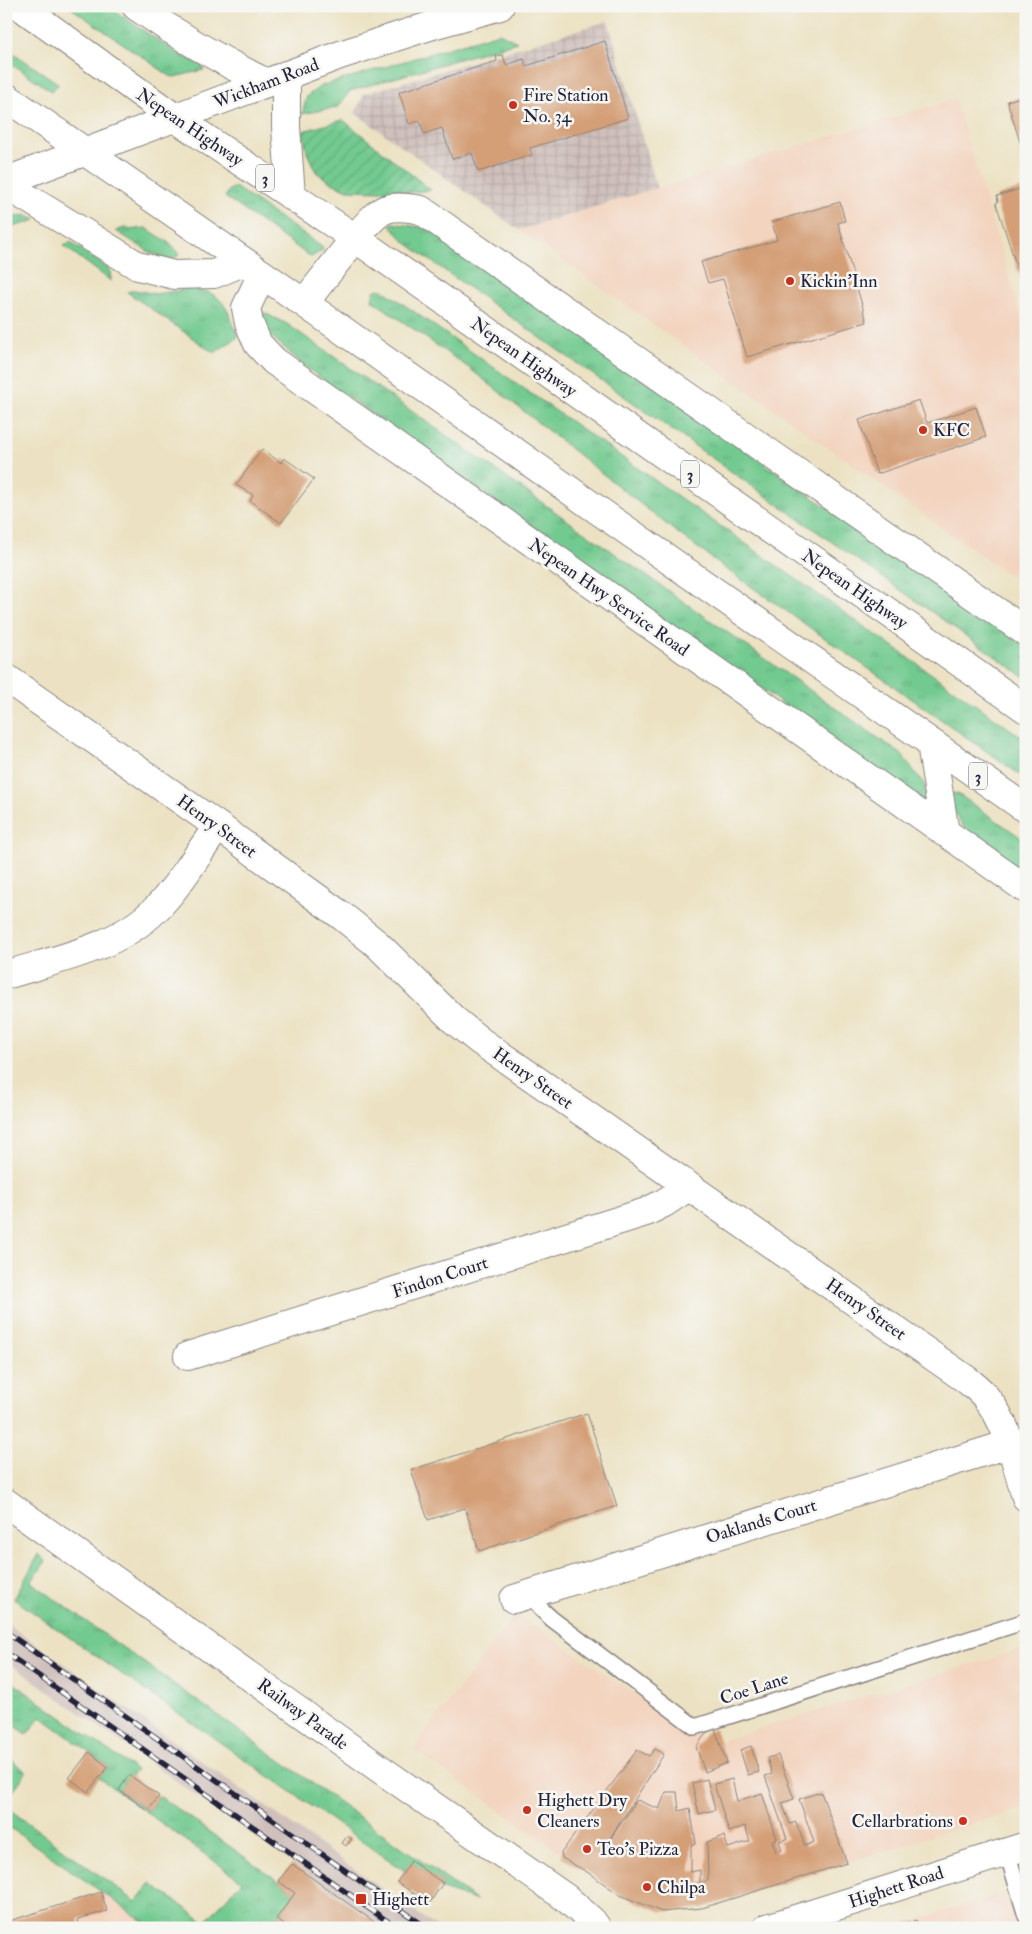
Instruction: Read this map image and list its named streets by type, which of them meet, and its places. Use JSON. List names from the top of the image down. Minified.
{"streets":{"main road":["Wickham Road","Nepean Highway","3","Nepean Hwy Service Road","Henry Street","Findon Court","Oaklands Court","Railway Parade","Highett Road"],"lane":["Coe Lane"]},"crossings":[["Wickham Road","Nepean Highway"],["Wickham Road","3"],["3","Nepean Hwy Service Road"],["Henry Street","Findon Court"],["Henry Street","Oaklands Court"],["Oaklands Court","Coe Lane"]],"places":{"other":["Fire Station No. 34","Kickin'Inn","KFC","Highett Dry Cleaners","Cellarbrations","Teo's Pizza","Chilpa"],"transit":["Highett"]}}
